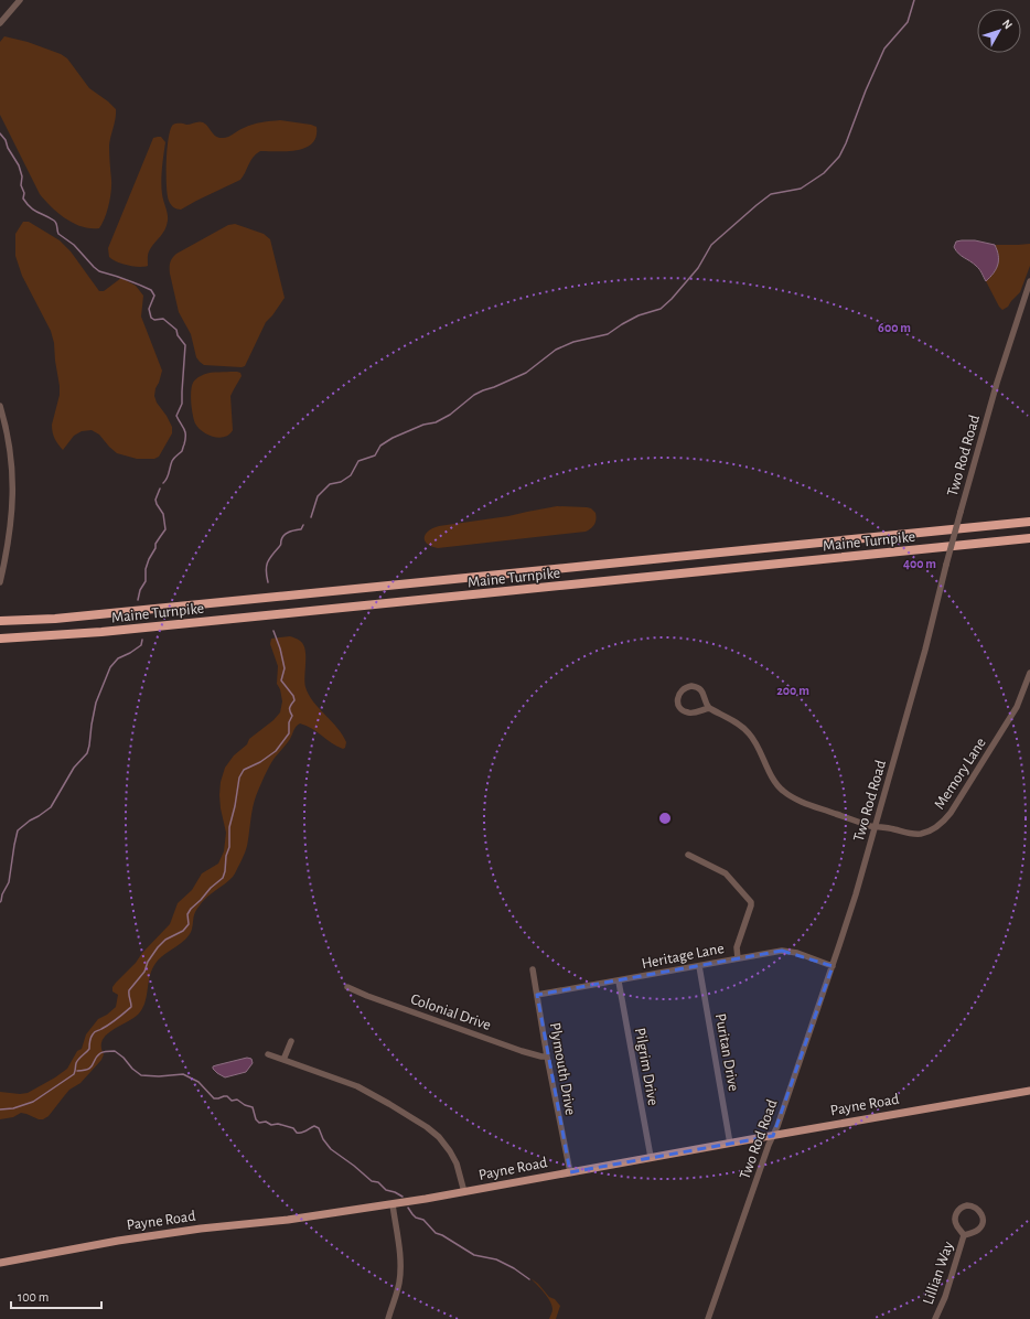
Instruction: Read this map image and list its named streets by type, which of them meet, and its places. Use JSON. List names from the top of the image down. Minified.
{"streets":{"highway":["Maine Turnpike"],"main road":["Payne Road"],"street":["Two Rod Road","Memory Lane","Heritage Lane","Colonial Drive","Puritan Drive","Pilgrim Drive","Plymouth Drive","Lillian Way"]},"crossings":[["Two Rod Road","Memory Lane"],["Two Rod Road","Heritage Lane"],["Two Rod Road","Payne Road"],["Heritage Lane","Puritan Drive"],["Heritage Lane","Pilgrim Drive"],["Heritage Lane","Plymouth Drive"],["Colonial Drive","Plymouth Drive"],["Puritan Drive","Payne Road"],["Pilgrim Drive","Payne Road"],["Plymouth Drive","Payne Road"]],"scale_bar":"100 m","north":"top right","rings":["600 m","400 m","200 m"]}
